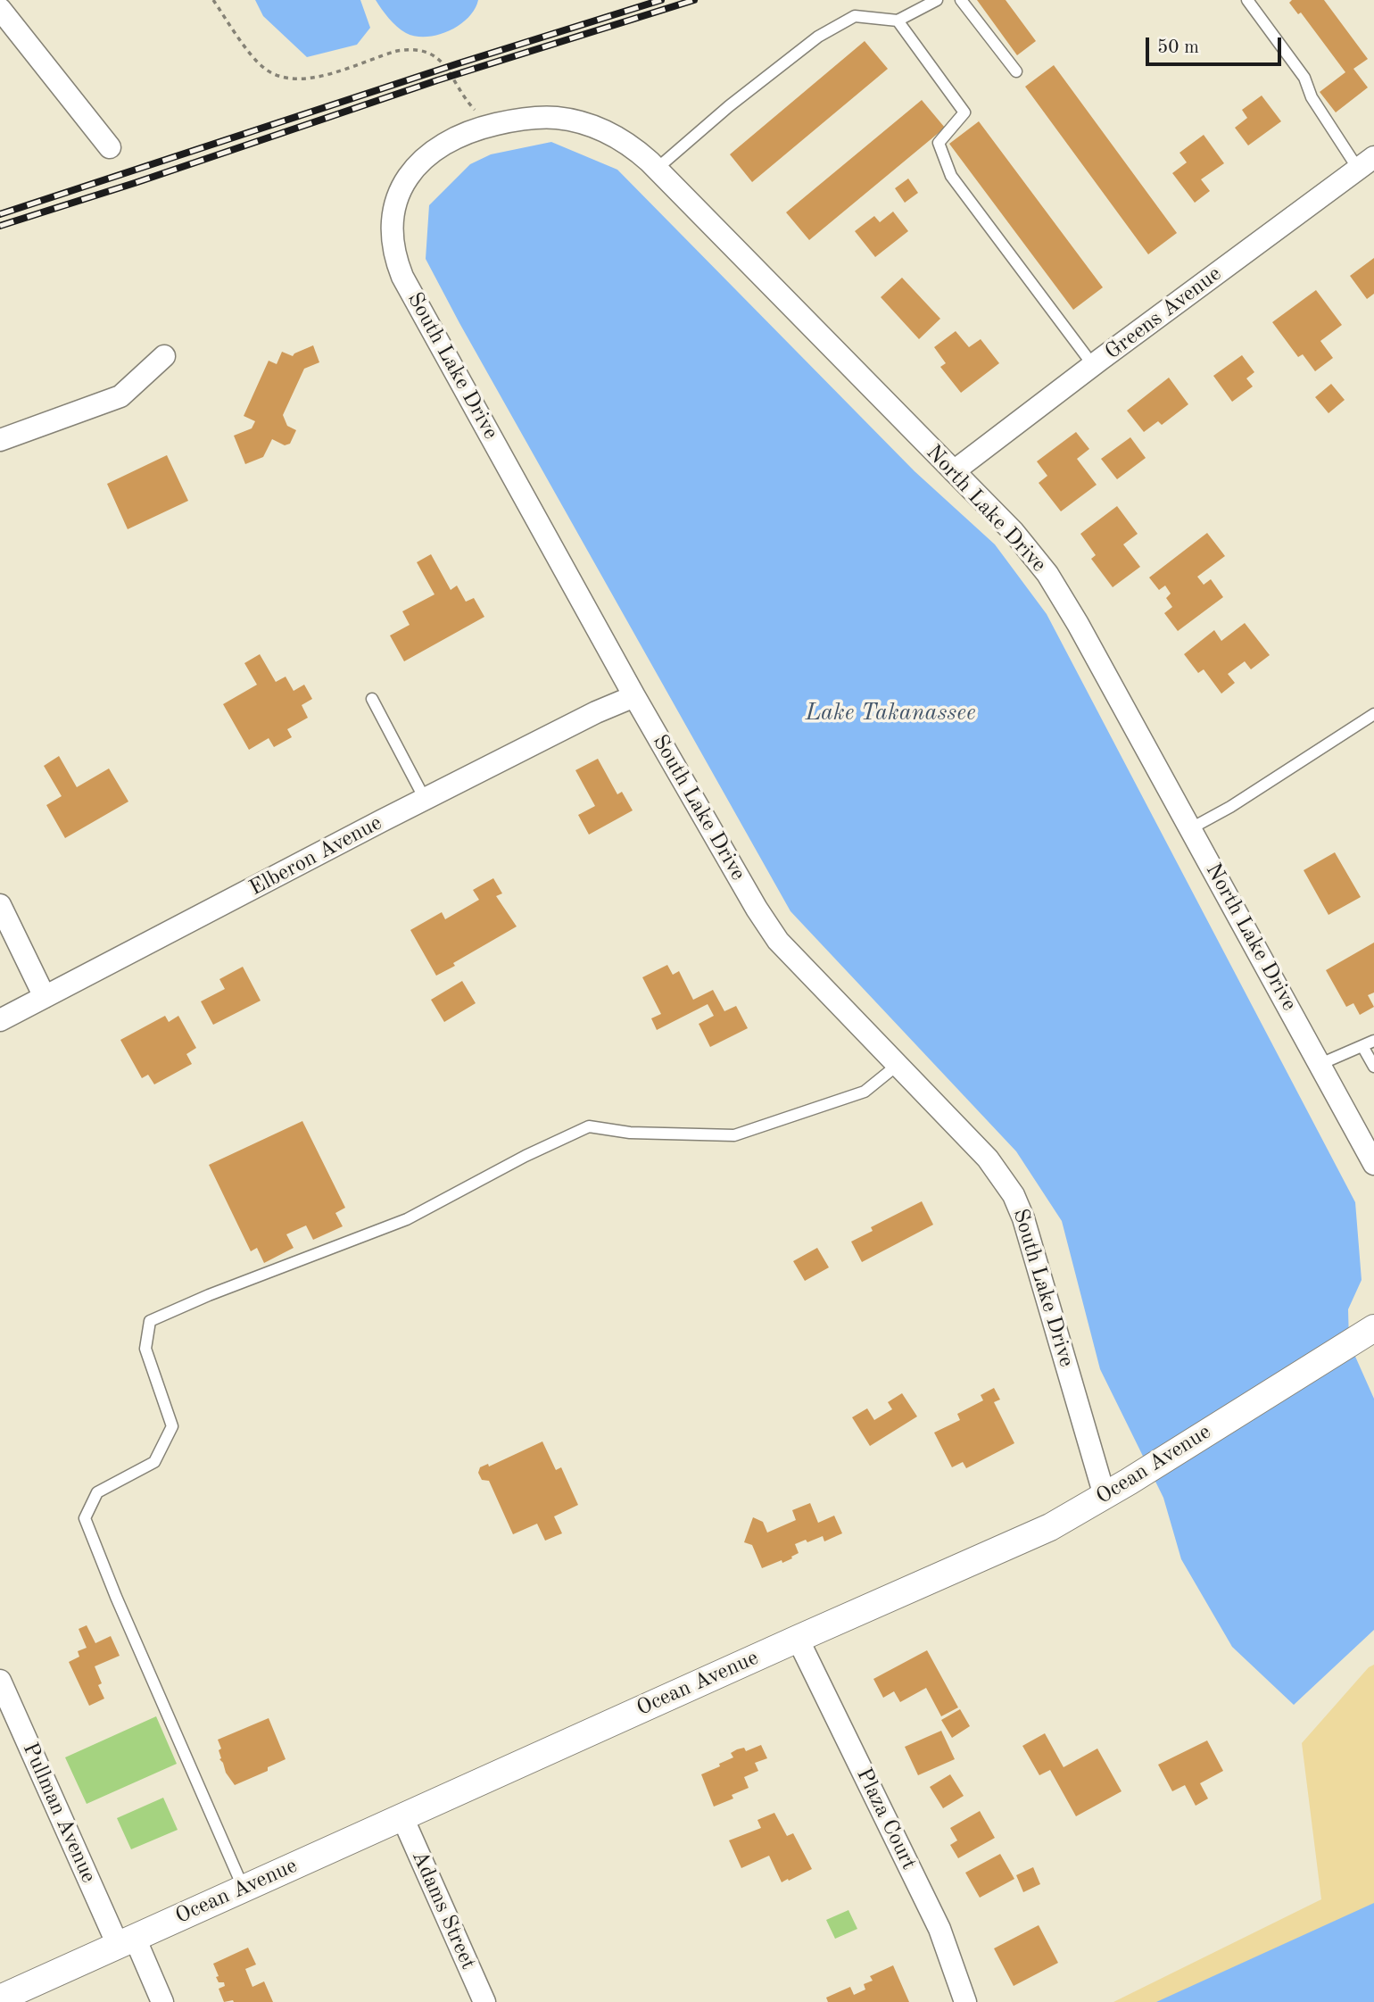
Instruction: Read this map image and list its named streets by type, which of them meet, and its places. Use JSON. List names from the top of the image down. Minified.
{"streets":{"street":["Greens Avenue","South Lake Drive","North Lake Drive","Elberon Avenue","Ocean Avenue","Pullman Avenue","Plaza Court","Adams Street"]},"crossings":[["Greens Avenue","North Lake Drive"],["South Lake Drive","North Lake Drive"],["South Lake Drive","Elberon Avenue"],["South Lake Drive","Ocean Avenue"],["Ocean Avenue","Pullman Avenue"],["Ocean Avenue","Plaza Court"],["Ocean Avenue","Adams Street"]],"water":["Lake Takanassee"],"scale_bar":"50 m"}
